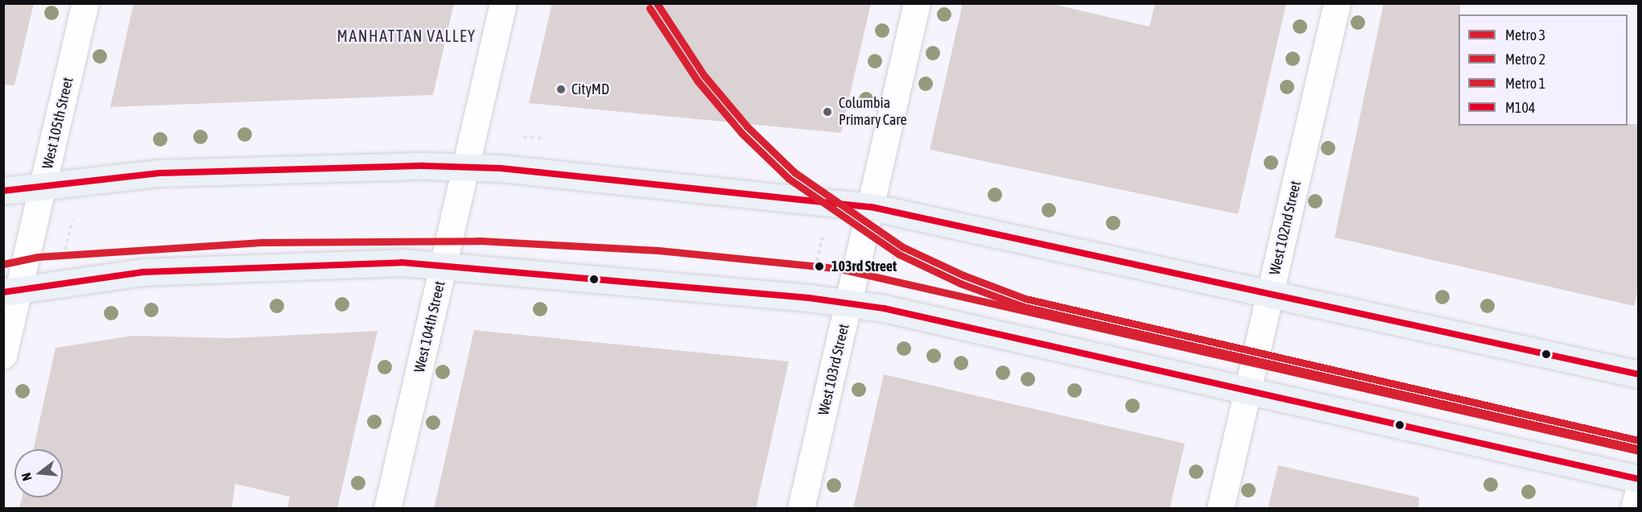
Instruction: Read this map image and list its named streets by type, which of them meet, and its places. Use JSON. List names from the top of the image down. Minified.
{"streets":{"street":["West 105th Street","West 102nd Street","West 104th Street","West 103rd Street"]},"districts":["MANHATTAN VALLEY"],"places":["CityMD","Columbia Primary Care","103rd Street"],"lines":["metro line 3","metro line 2","transit line M104","metro line 1"],"legend":["Metro 3","Metro 2","Metro 1","M104"],"north":"left"}
